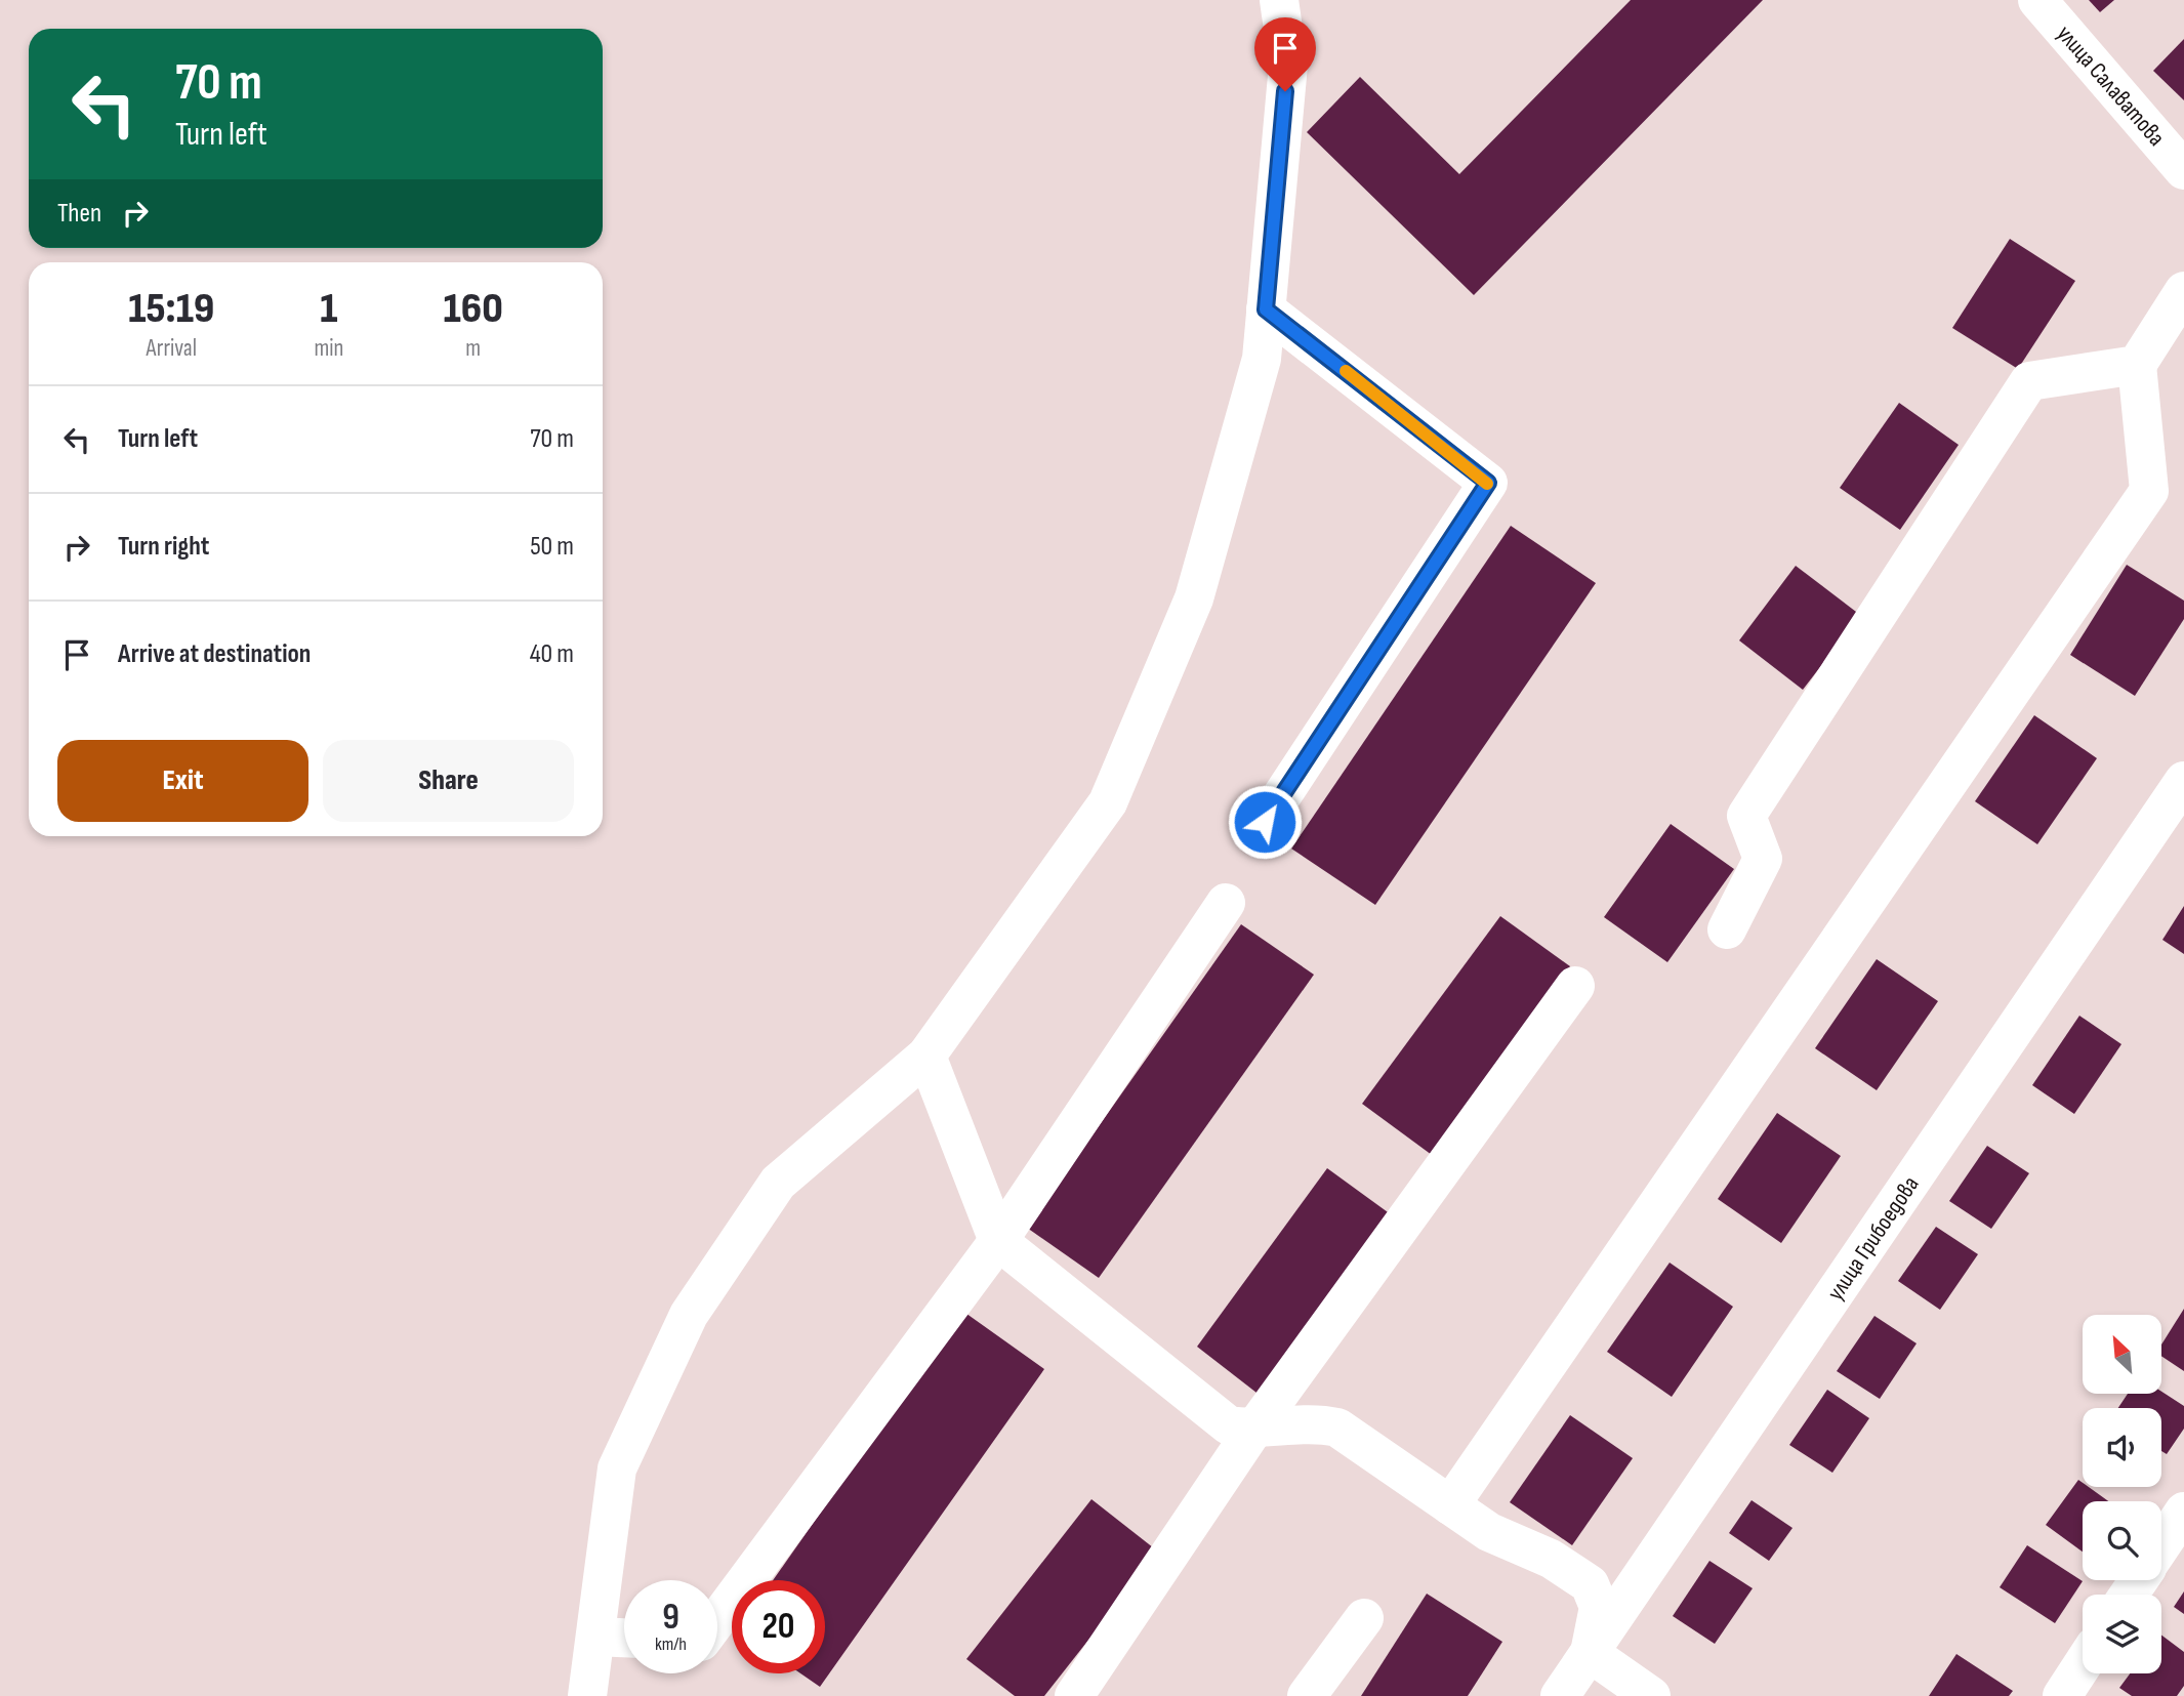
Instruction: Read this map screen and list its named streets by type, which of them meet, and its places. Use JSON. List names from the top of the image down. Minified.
{"streets":{"street":["улица Салаватова","улица Грибоедова"]},"north":"top left","page":{"turn":["70 m","Turn left"],"then":"Then","eta":["15:19","Arrival","1","min","160","m"],"list":[{"name":"Turn left","value":"70 m"},{"name":"Turn right","value":"50 m"},{"name":"Arrive at destination","value":"40 m"}],"buttons":["Exit","Share"],"speed":"9 km/h","limit":"20"}}
